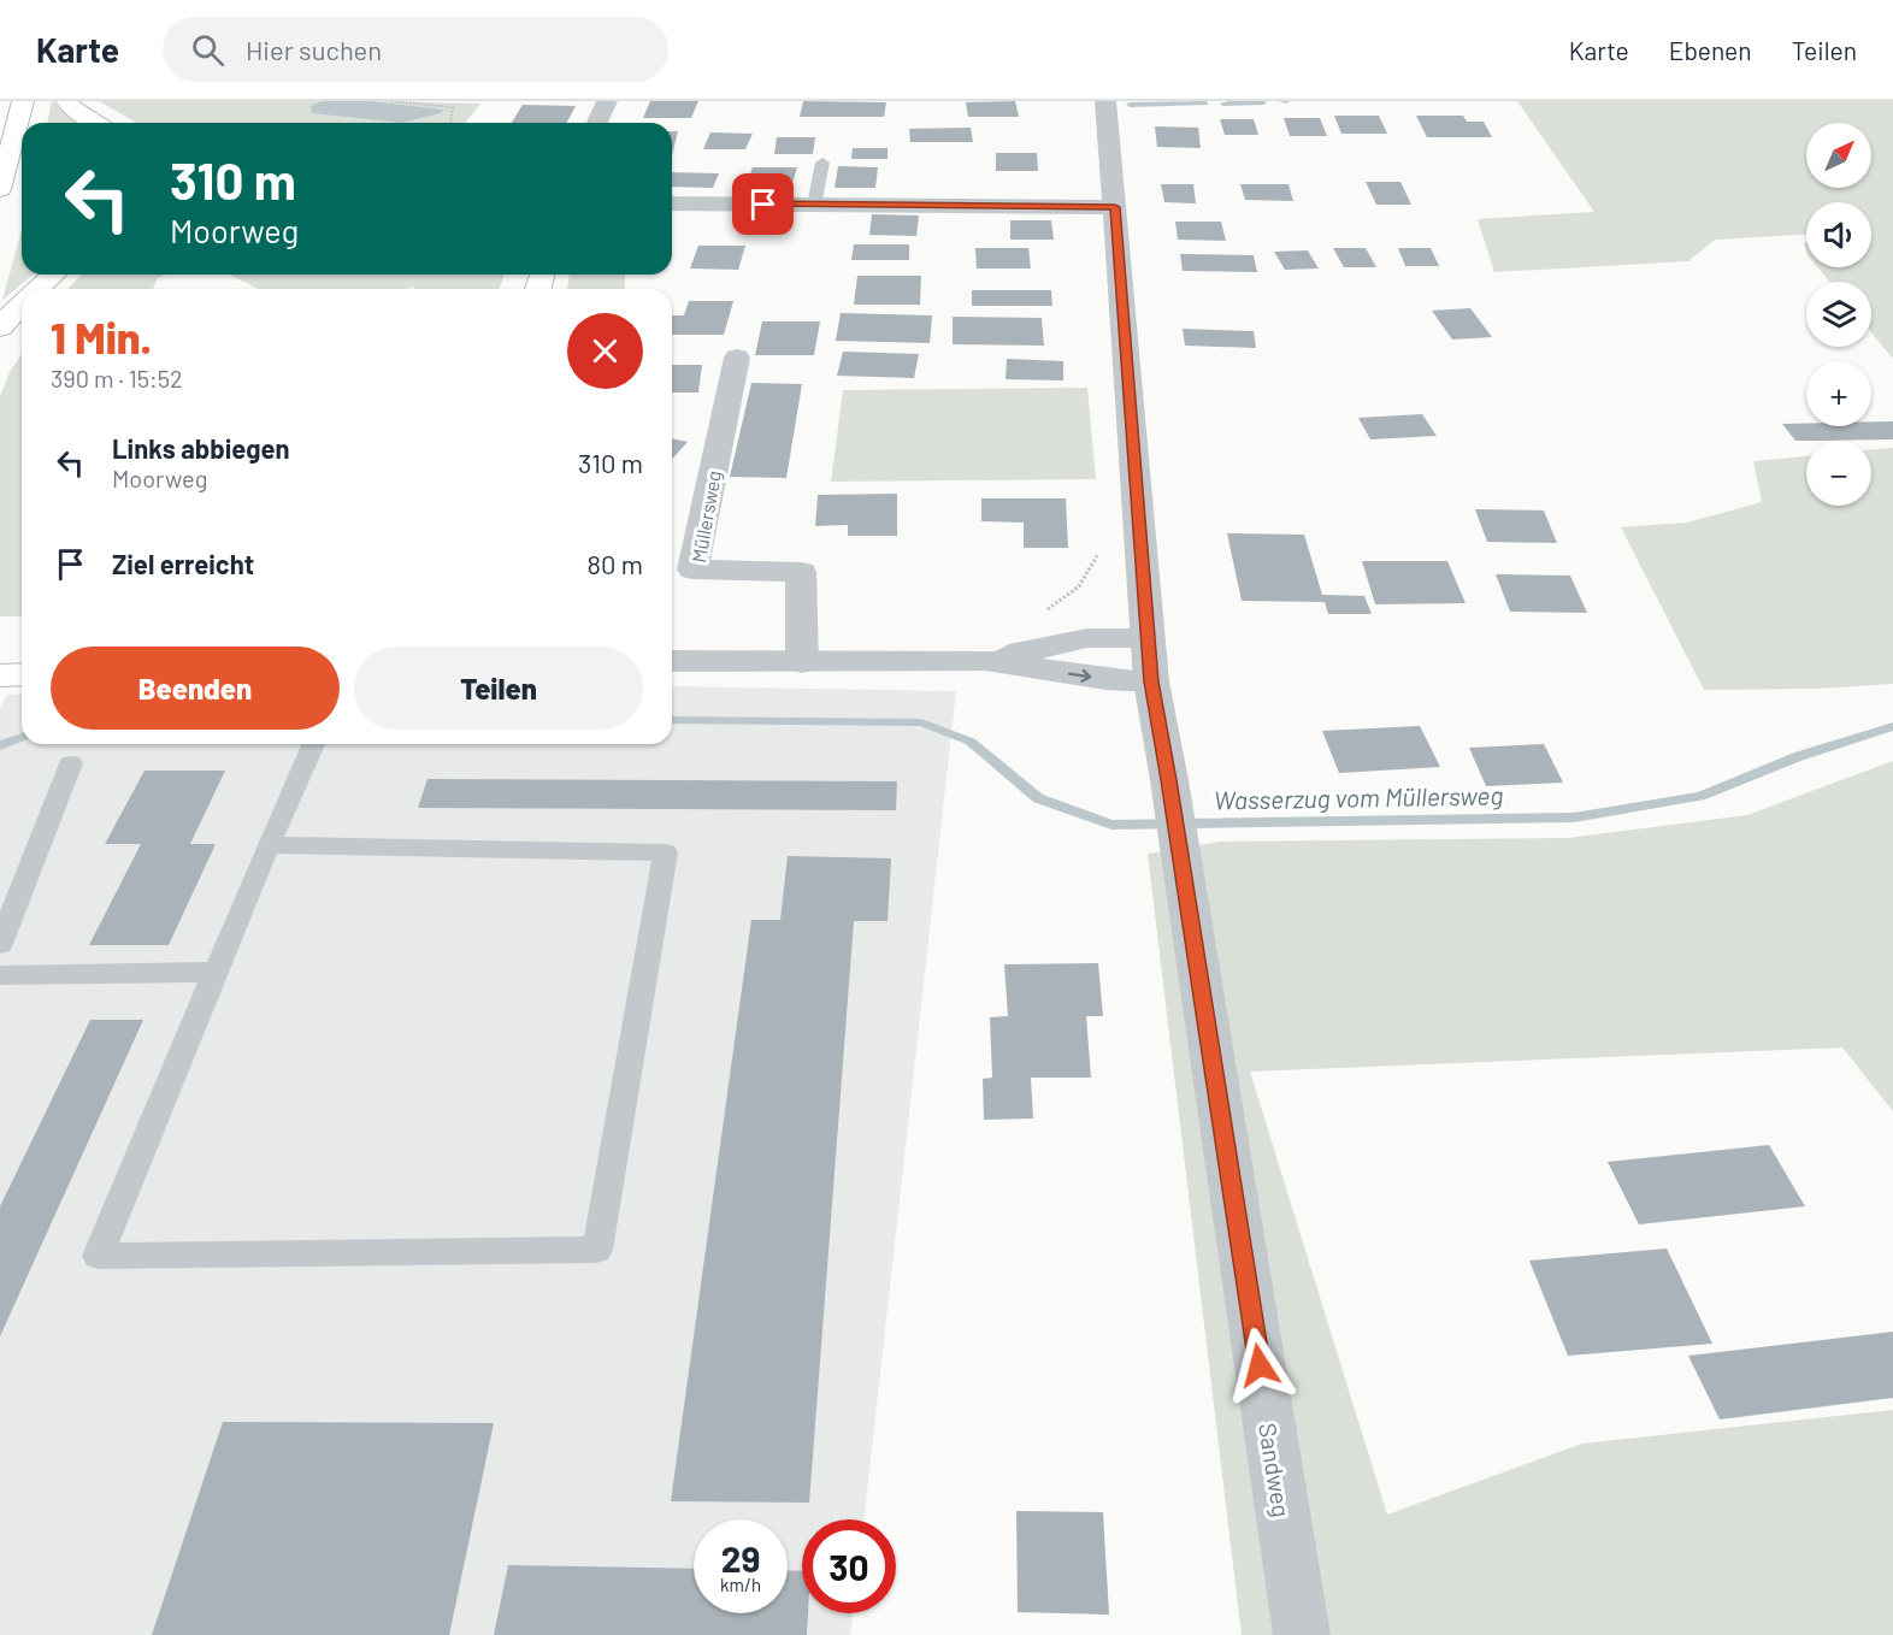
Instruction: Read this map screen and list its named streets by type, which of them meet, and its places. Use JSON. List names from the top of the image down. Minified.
{"streets":{"street":["Müllersweg","Sandweg"]},"water":["Wasserzug vom Müllersweg"],"north":"top right","page":{"header":"Karte","search":"Hier suchen","nav":["Karte","Ebenen","Teilen"],"map_buttons":["+","−"],"turn":["310 m","Moorweg"],"heading":["1 Min.","390 m · 15:52"],"list":[{"name":"Links abbiegen","note":"Moorweg","value":"310 m"},{"name":"Ziel erreicht","value":"80 m"}],"buttons":["Beenden","Teilen"],"speed":"29 km/h","limit":"30"}}
